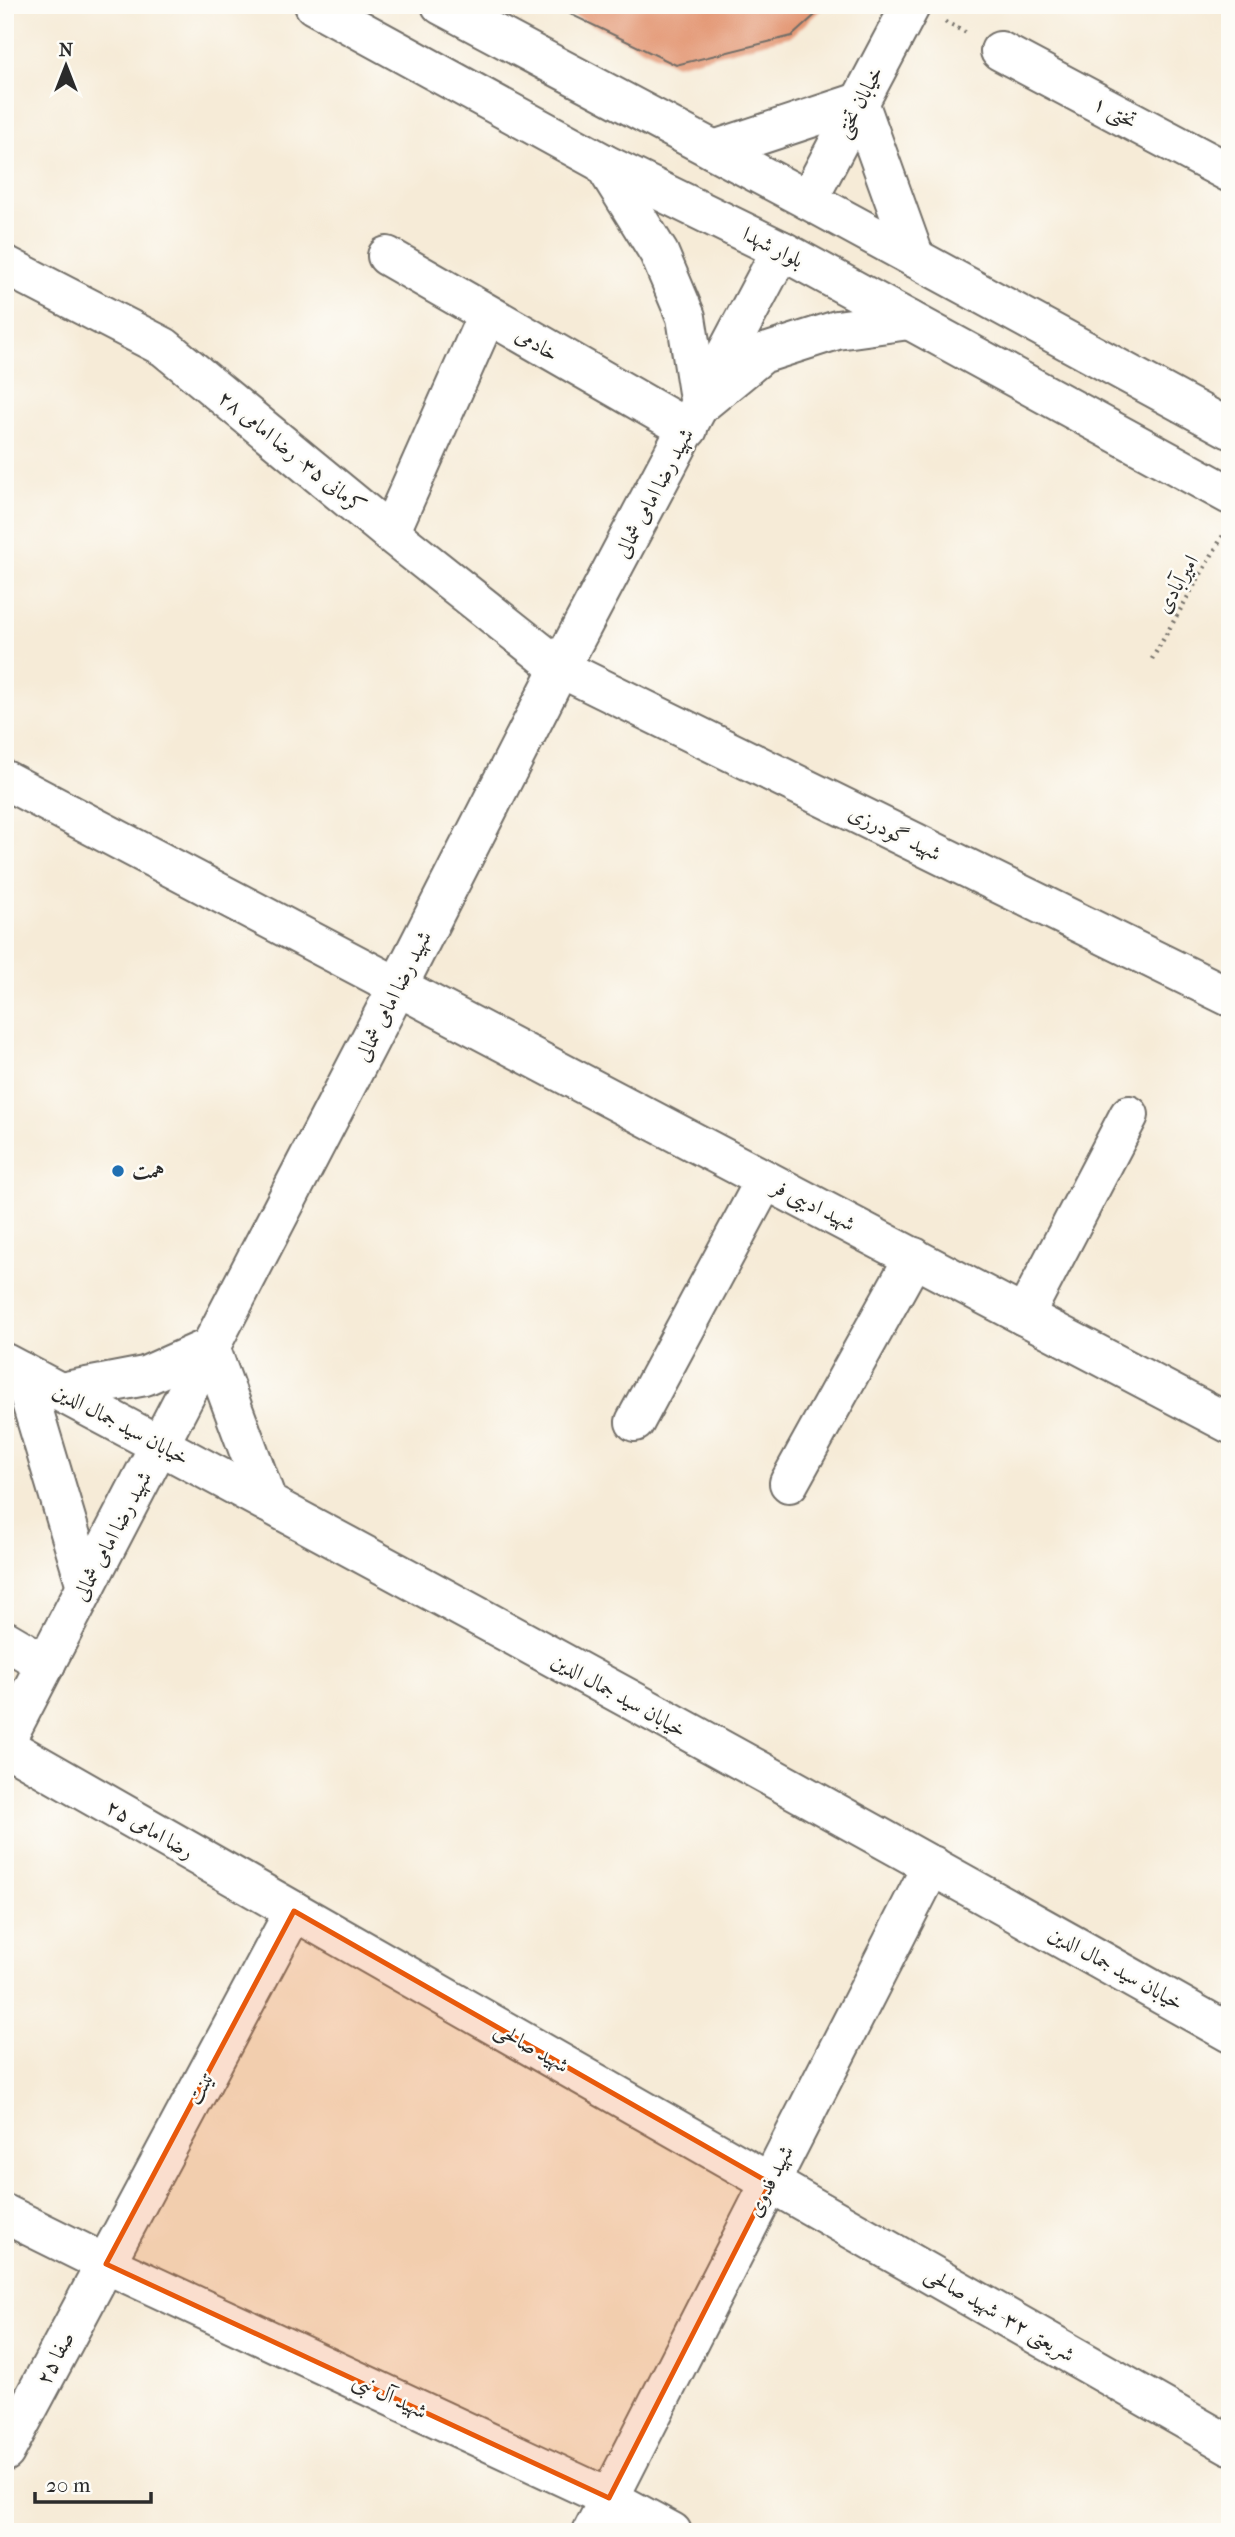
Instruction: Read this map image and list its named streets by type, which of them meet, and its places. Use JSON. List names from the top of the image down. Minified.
{"streets":{"street":["خیابان تختی","تختی ١","بلوار شهدا","خادمی","کرمانی ۳۵- رضا امامی ۲۸","شهید رضا امامی شمالی","شهید گودرزی","شهید ادیبی فر","خیابان سید جمال الدین","رضا امامی ۲۵","شهید صالحی","تینت","شهید فدوی","شریعتی ۳۲- شهید صالحی","صفا ۲۵","شهید آل نبی"],"path":["امیرآبادی"]},"crossings":[["خیابان تختی","بلوار شهدا"],["خیابان تختی","شهید رضا امامی شمالی"],["بلوار شهدا","شهید رضا امامی شمالی"],["خادمی","شهید رضا امامی شمالی"],["کرمانی ۳۵- رضا امامی ۲۸","شهید رضا امامی شمالی"],["کرمانی ۳۵- رضا امامی ۲۸","شهید گودرزی"],["شهید رضا امامی شمالی","شهید گودرزی"],["شهید رضا امامی شمالی","شهید ادیبی فر"],["شهید رضا امامی شمالی","خیابان سید جمال الدین"],["شهید رضا امامی شمالی","رضا امامی ۲۵"],["خیابان سید جمال الدین","شهید فدوی"],["رضا امامی ۲۵","شهید صالحی"],["رضا امامی ۲۵","تینت"],["شهید صالحی","تینت"],["شهید صالحی","شهید فدوی"],["شهید صالحی","شریعتی ۳۲- شهید صالحی"],["تینت","صفا ۲۵"],["تینت","شهید آل نبی"],["شهید فدوی","شریعتی ۳۲- شهید صالحی"],["شهید فدوی","شهید آل نبی"],["صفا ۲۵","شهید آل نبی"]],"places":["همت"],"scale_bar":"20 m","north":"top"}
